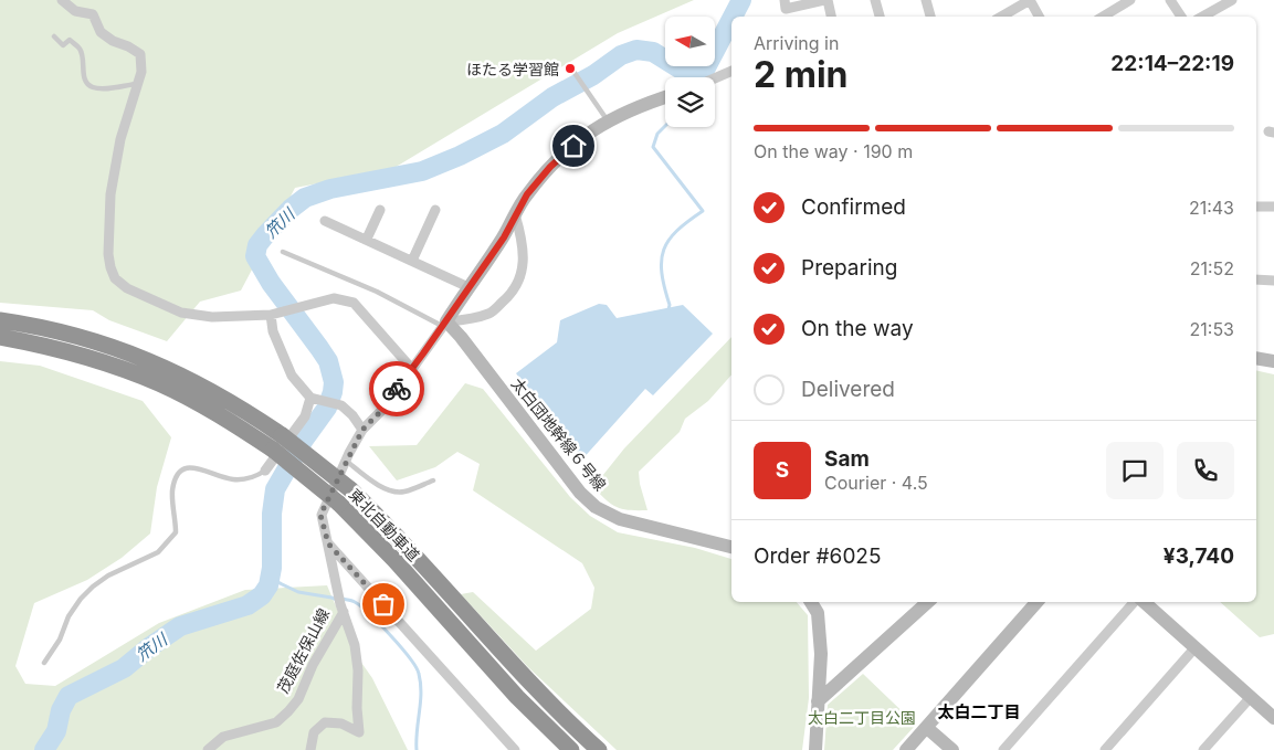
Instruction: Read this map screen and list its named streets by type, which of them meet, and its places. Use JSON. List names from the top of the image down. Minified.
{"streets":{"highway":["東北自動車道"],"street":["太白団地幹線６号線","茂庭佐保山線"]},"crossings":[["太白団地幹線６号線","茂庭佐保山線"]],"districts":["太白二丁目"],"water":["笊川"],"parks":["太白二丁目公園"],"places":["ほたる学習館"],"north":"left","page":{"heading":["2 min","Arriving in","22:14–22:19"],"panel":["Sam","Courier · 4.5","Order #6025","¥3,740"],"bar":"On the way · 190 m","list":[["Confirmed","21:43"],["Preparing","21:52"],["On the way","21:53"],"Delivered"],"round":"S"}}
